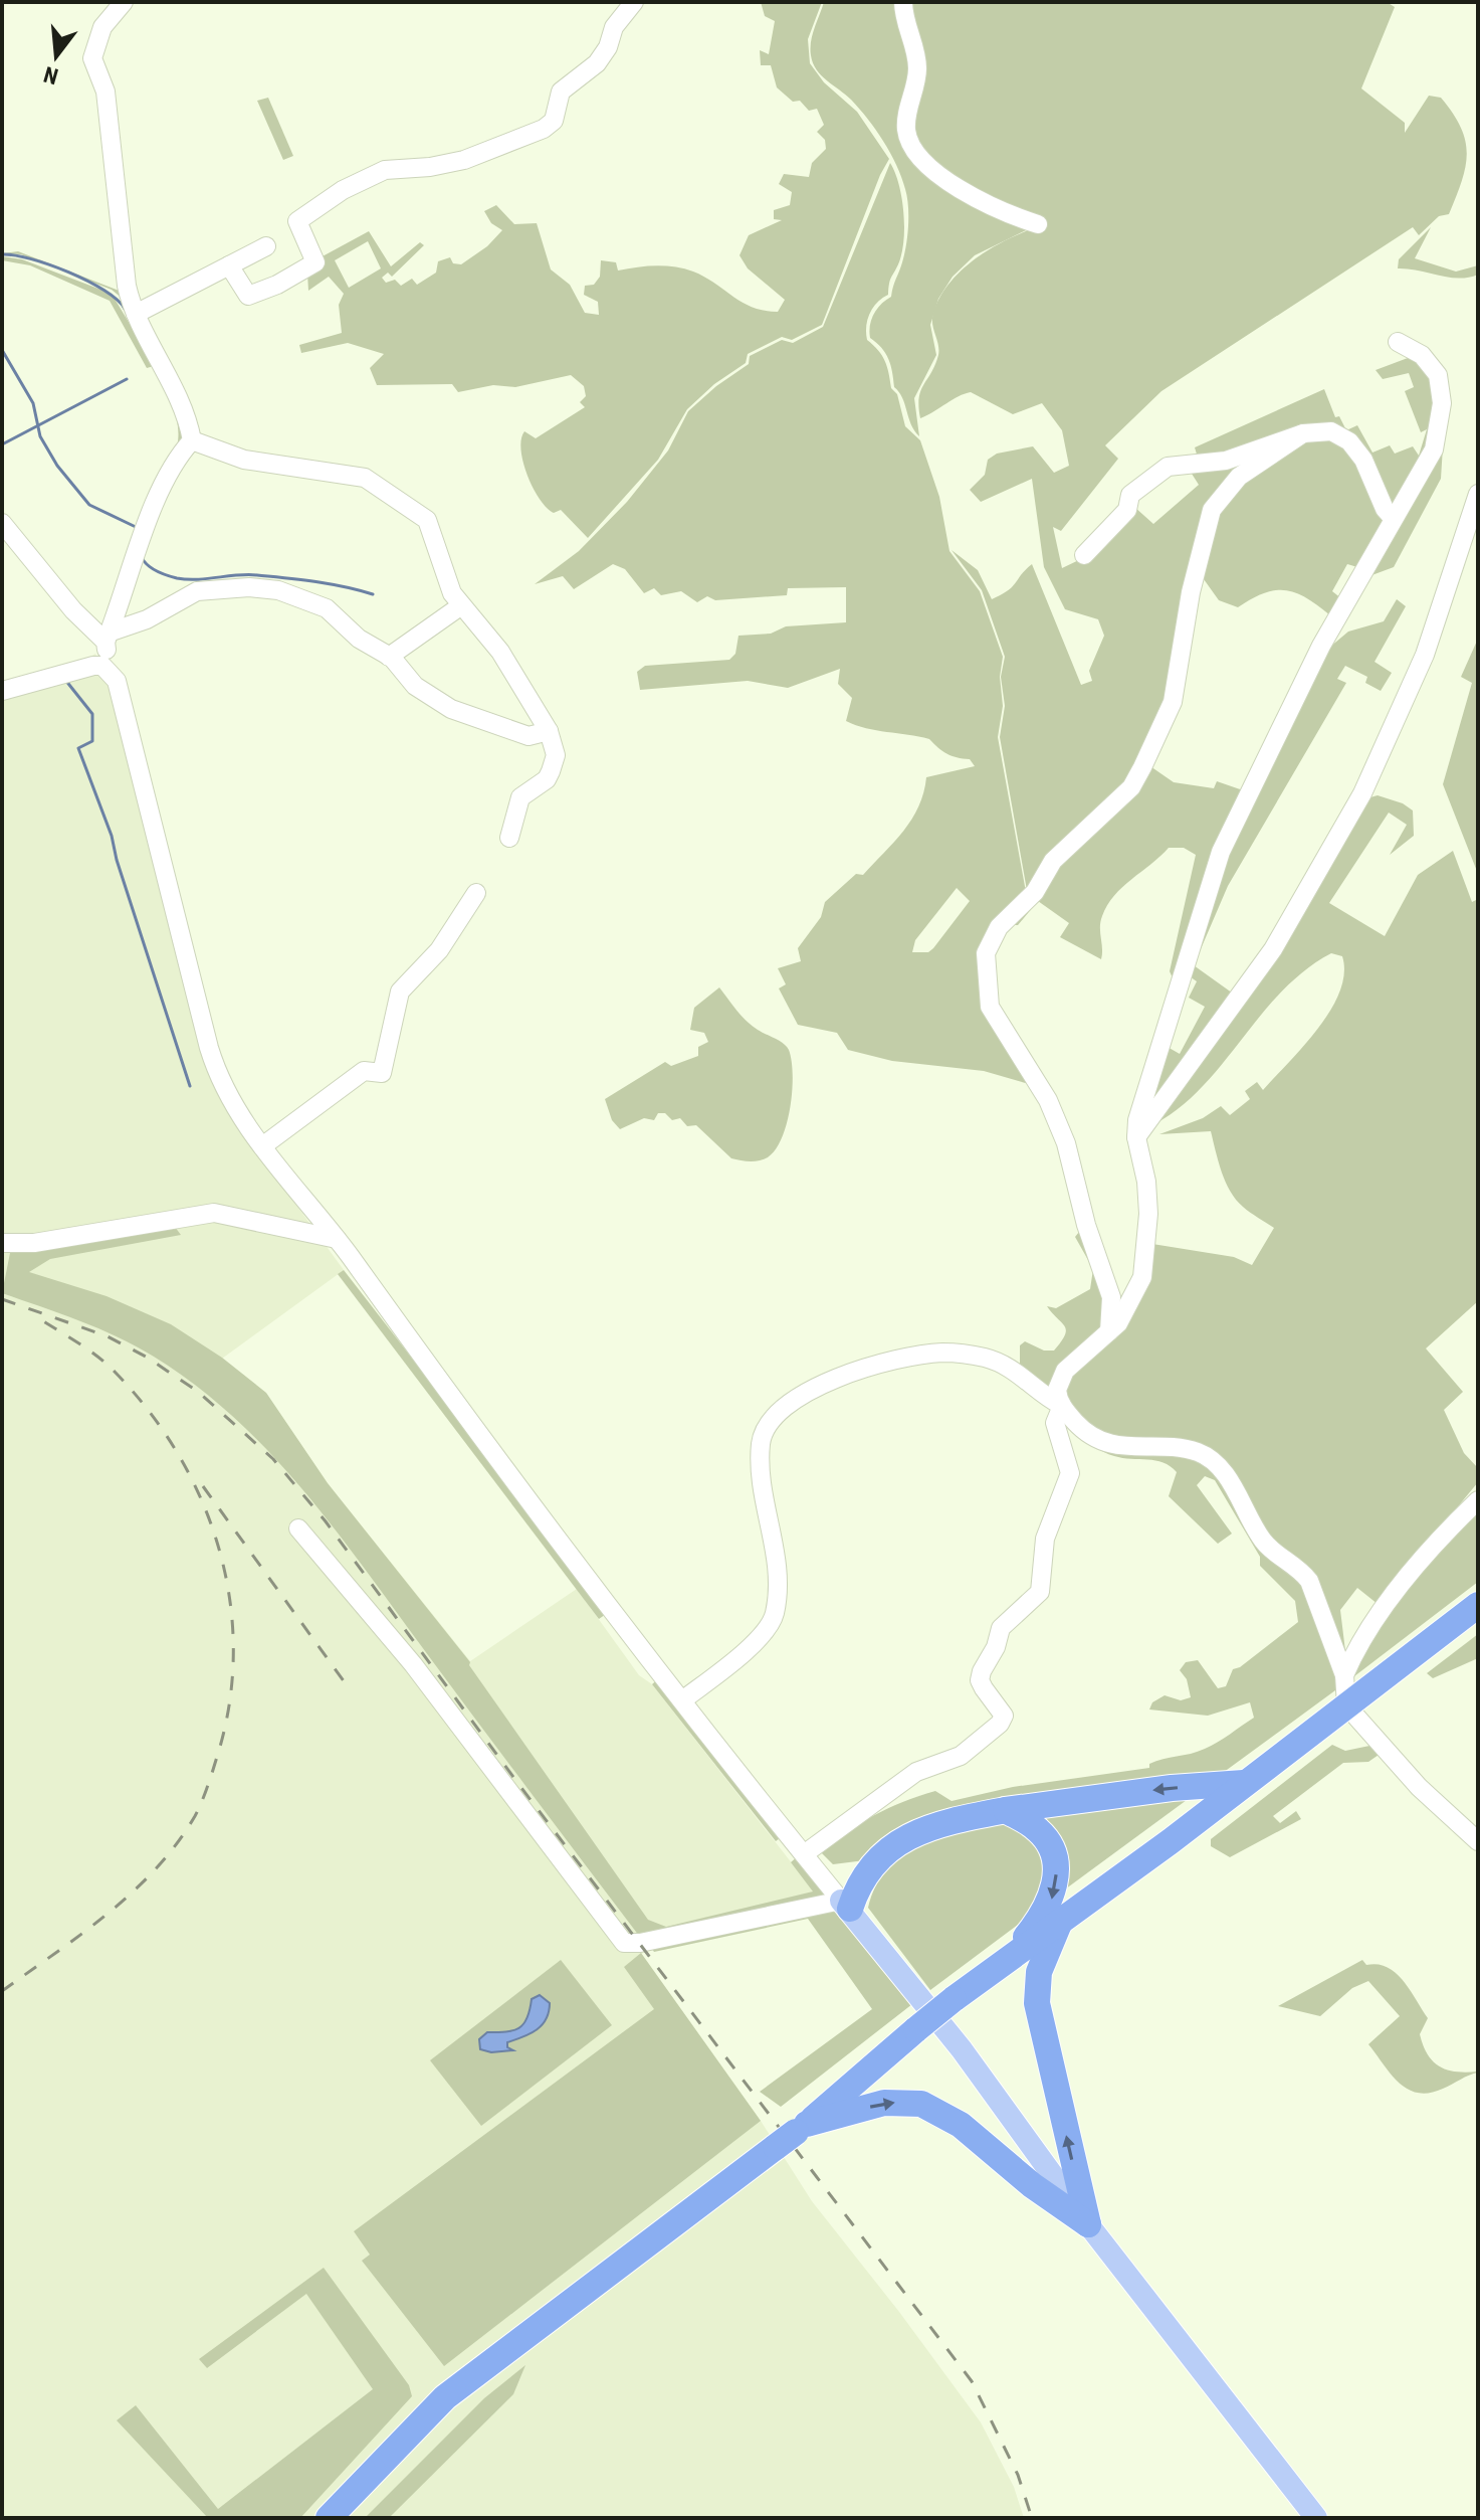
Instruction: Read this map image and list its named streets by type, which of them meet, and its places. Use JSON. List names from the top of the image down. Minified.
{"north":"bottom"}
